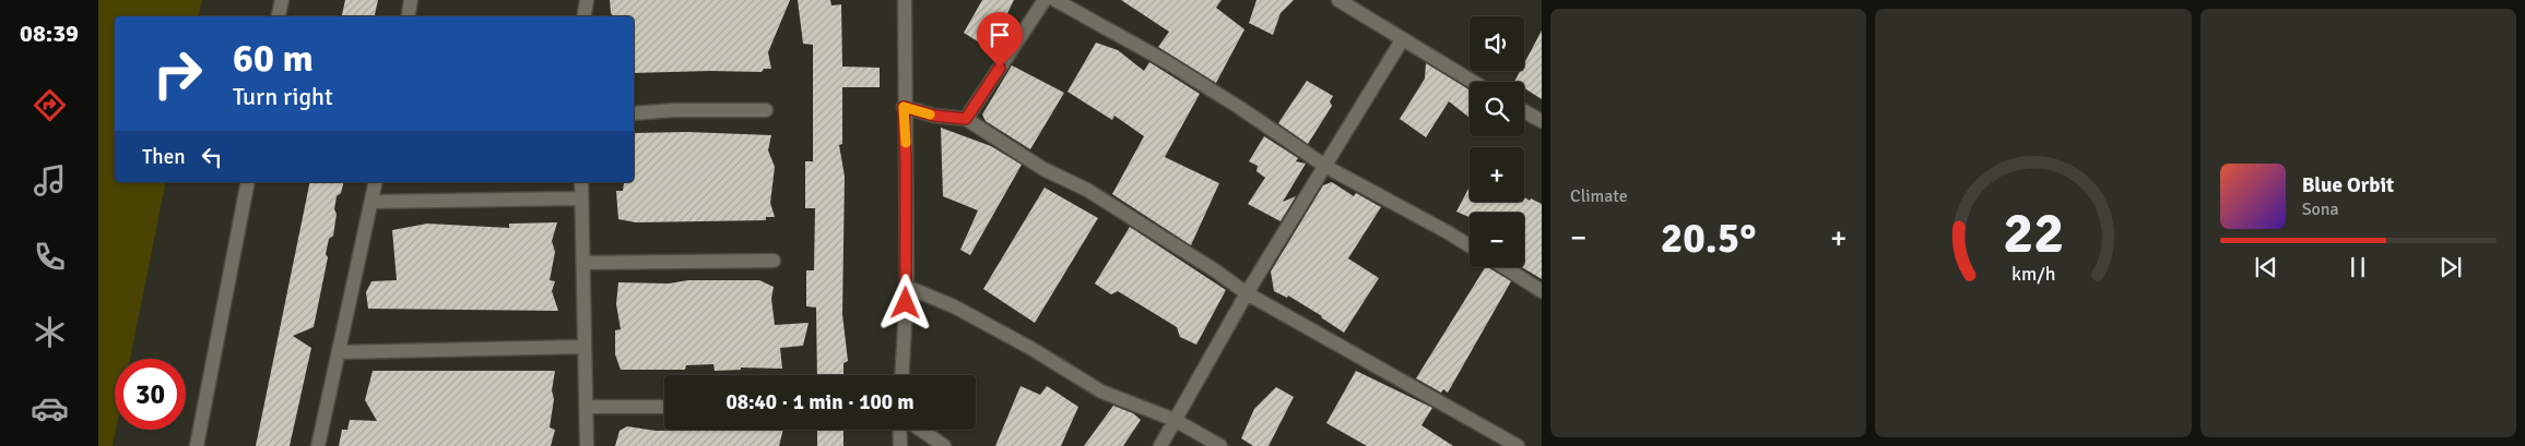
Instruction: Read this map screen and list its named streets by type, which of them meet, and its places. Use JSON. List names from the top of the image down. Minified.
{"page":{"tabs":"08:39","tile":"Climate","map_buttons":["+","−"],"turn":["60 m","Turn right"],"then":"Then","song":["Blue Orbit","Sona"],"heat":["−","20.5°","+"],"limit":"30","trip":"08:40 · 1 min · 100 m","gauge":["22","km/h"]}}
